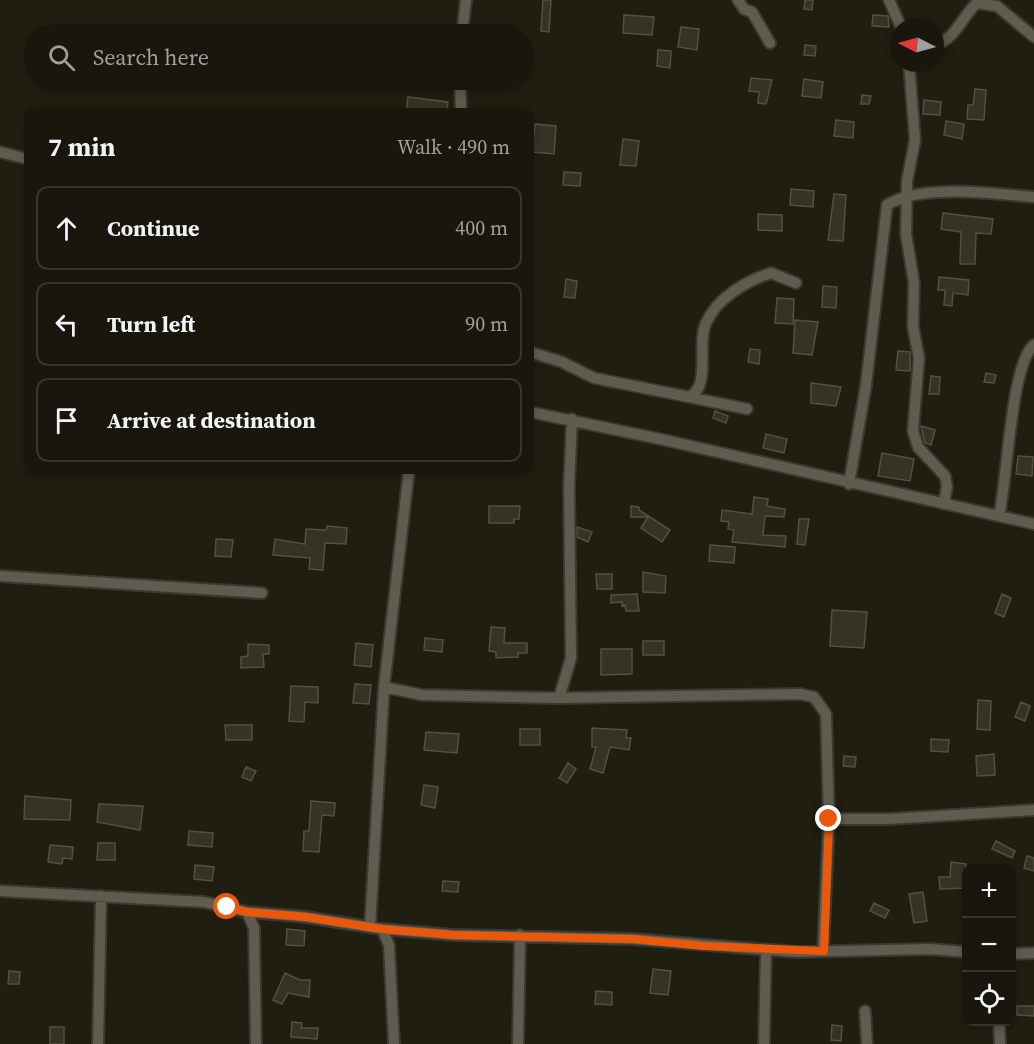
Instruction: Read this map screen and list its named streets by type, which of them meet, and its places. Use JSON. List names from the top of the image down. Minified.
{"north":"left","page":{"search":"Search here","heading":["7 min","Walk · 490 m"],"list":[["Continue","400 m"],["Turn left","90 m"],"Arrive at destination"],"map_buttons":["+","−"]}}
